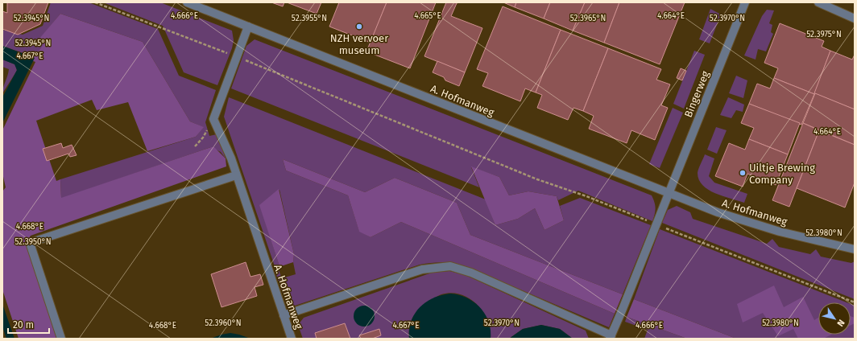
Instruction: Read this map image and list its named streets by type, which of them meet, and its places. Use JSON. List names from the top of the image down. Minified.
{"streets":{"street":["Bingerweg","A. Hofmanweg"]},"crossings":[["Bingerweg","A. Hofmanweg"]],"places":["NZH vervoer museum","Uiltje Brewing Company"],"scale_bar":"20 m","north":"bottom right","coordinates":["4.666°E","4.665°E","4.664°E","52.3945°N","52.3955°N","52.3965°N","52.3970°N","52.3975°N","4.667°E","4.668°E","52.3980°N","52.3950°N","52.3960°N"]}
